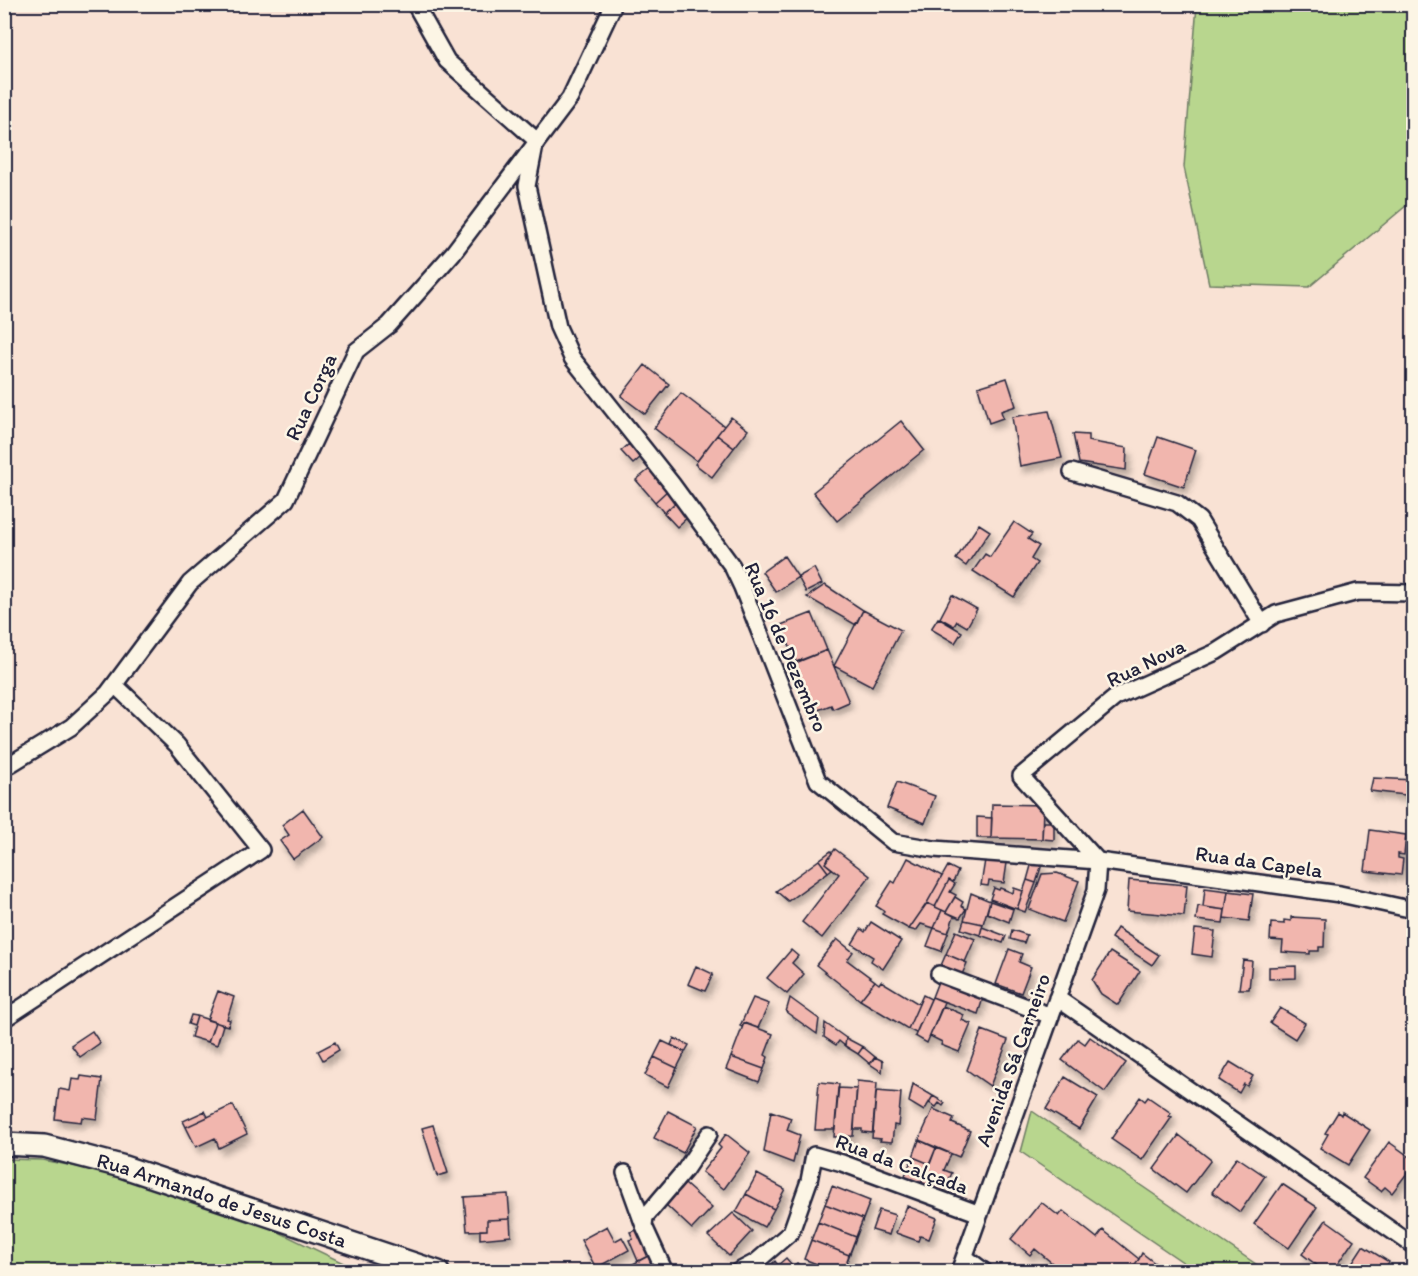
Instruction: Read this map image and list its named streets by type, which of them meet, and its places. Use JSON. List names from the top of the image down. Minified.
{"streets":{"street":["Rua Corga","Rua 16 de Dezembro","Rua Nova","Rua da Capela","Avenida Sá Carneiro","Rua da Calçada","Rua Armando de Jesus Costa"]},"crossings":[["Rua Corga","Rua 16 de Dezembro"],["Rua 16 de Dezembro","Rua Nova"],["Rua 16 de Dezembro","Rua da Capela"],["Rua 16 de Dezembro","Avenida Sá Carneiro"],["Rua Nova","Rua da Capela"],["Rua Nova","Avenida Sá Carneiro"],["Rua da Capela","Avenida Sá Carneiro"],["Avenida Sá Carneiro","Rua da Calçada"]]}
